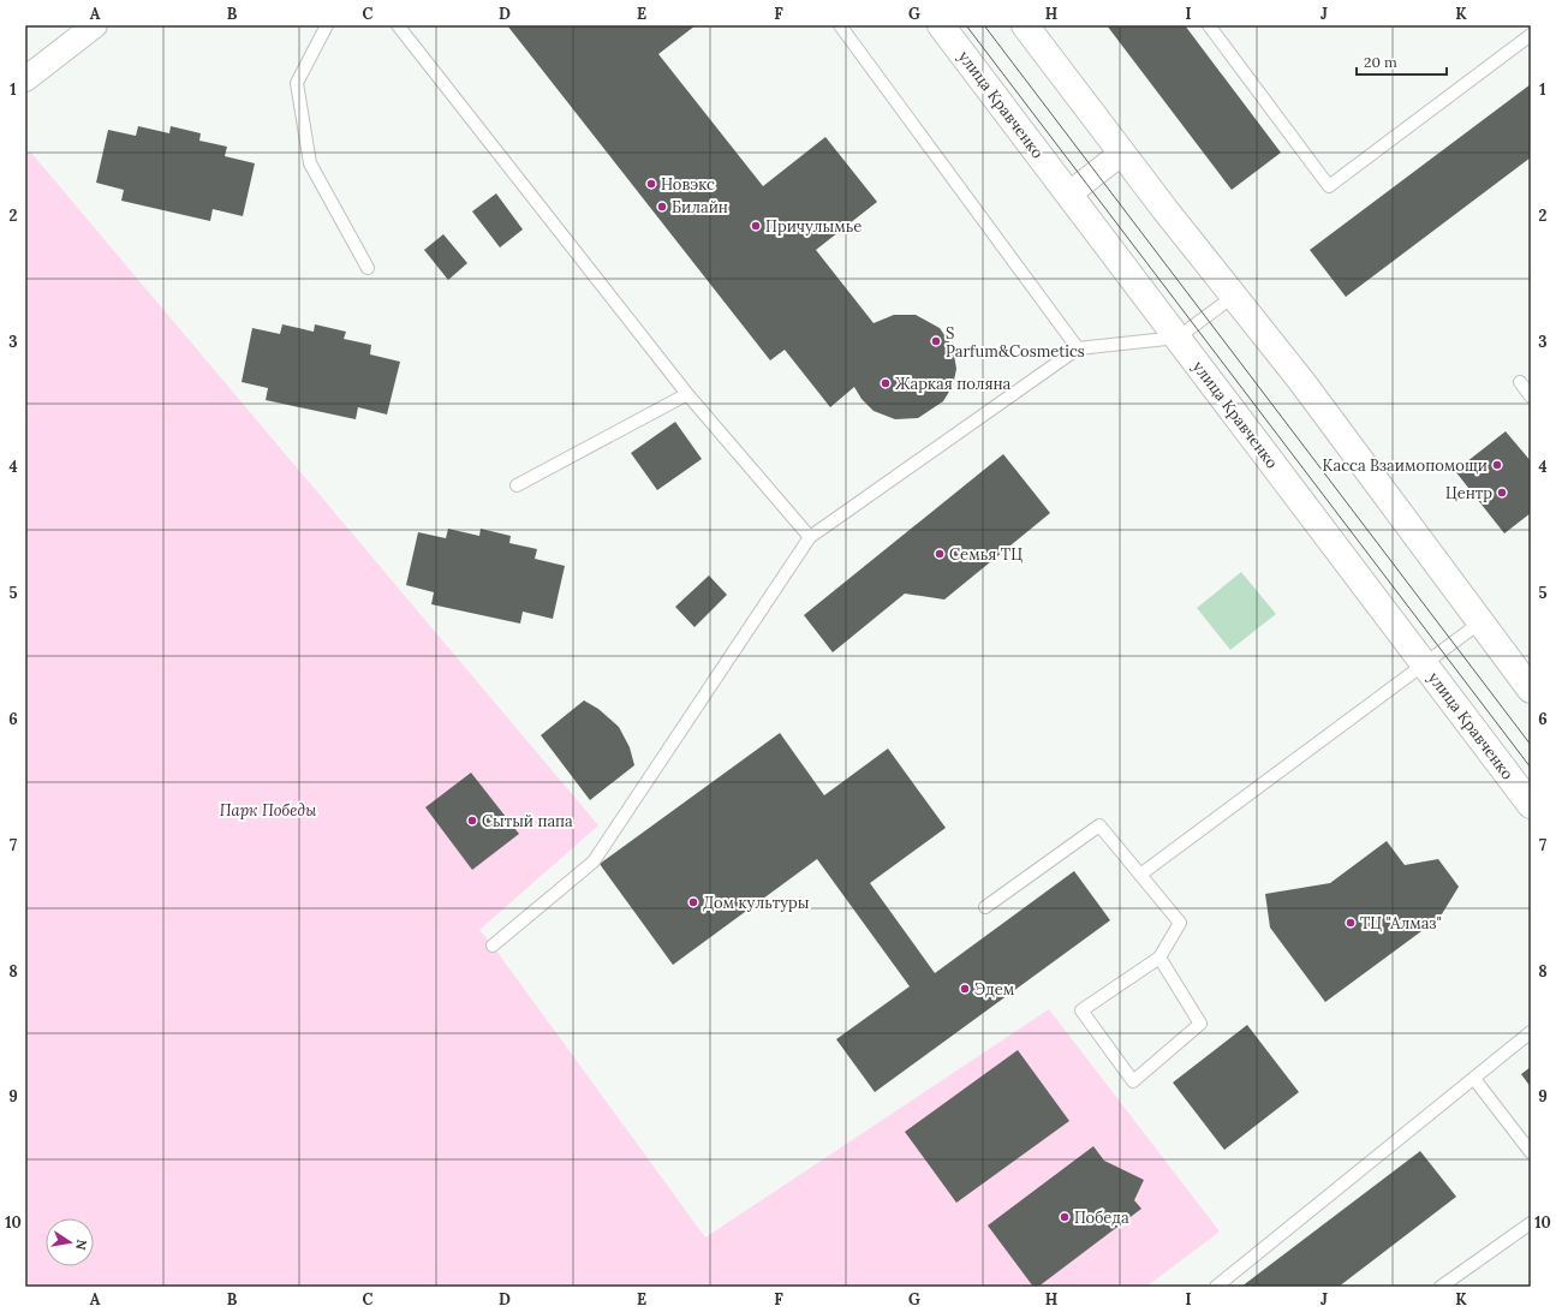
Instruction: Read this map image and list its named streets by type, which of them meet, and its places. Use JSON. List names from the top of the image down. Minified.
{"streets":{"main road":["улица Кравченко"]},"parks":["Парк Победы"],"places":["Новэкс","Билайн","Причулымье","S Parfum&Cosmetics","Жаркая поляна","Касса Взаимопомощи","Центр","Семья ТЦ","Сытый папа","Дом культуры","ТЦ \"Алмаз\"","Эдем","Победа"],"scale_bar":"20 m","north":"right","grid":{"columns":["A","B","C","D","E","F","G","H","I","J","K"],"rows":["1","2","3","4","5","6","7","8","9","10"]}}
